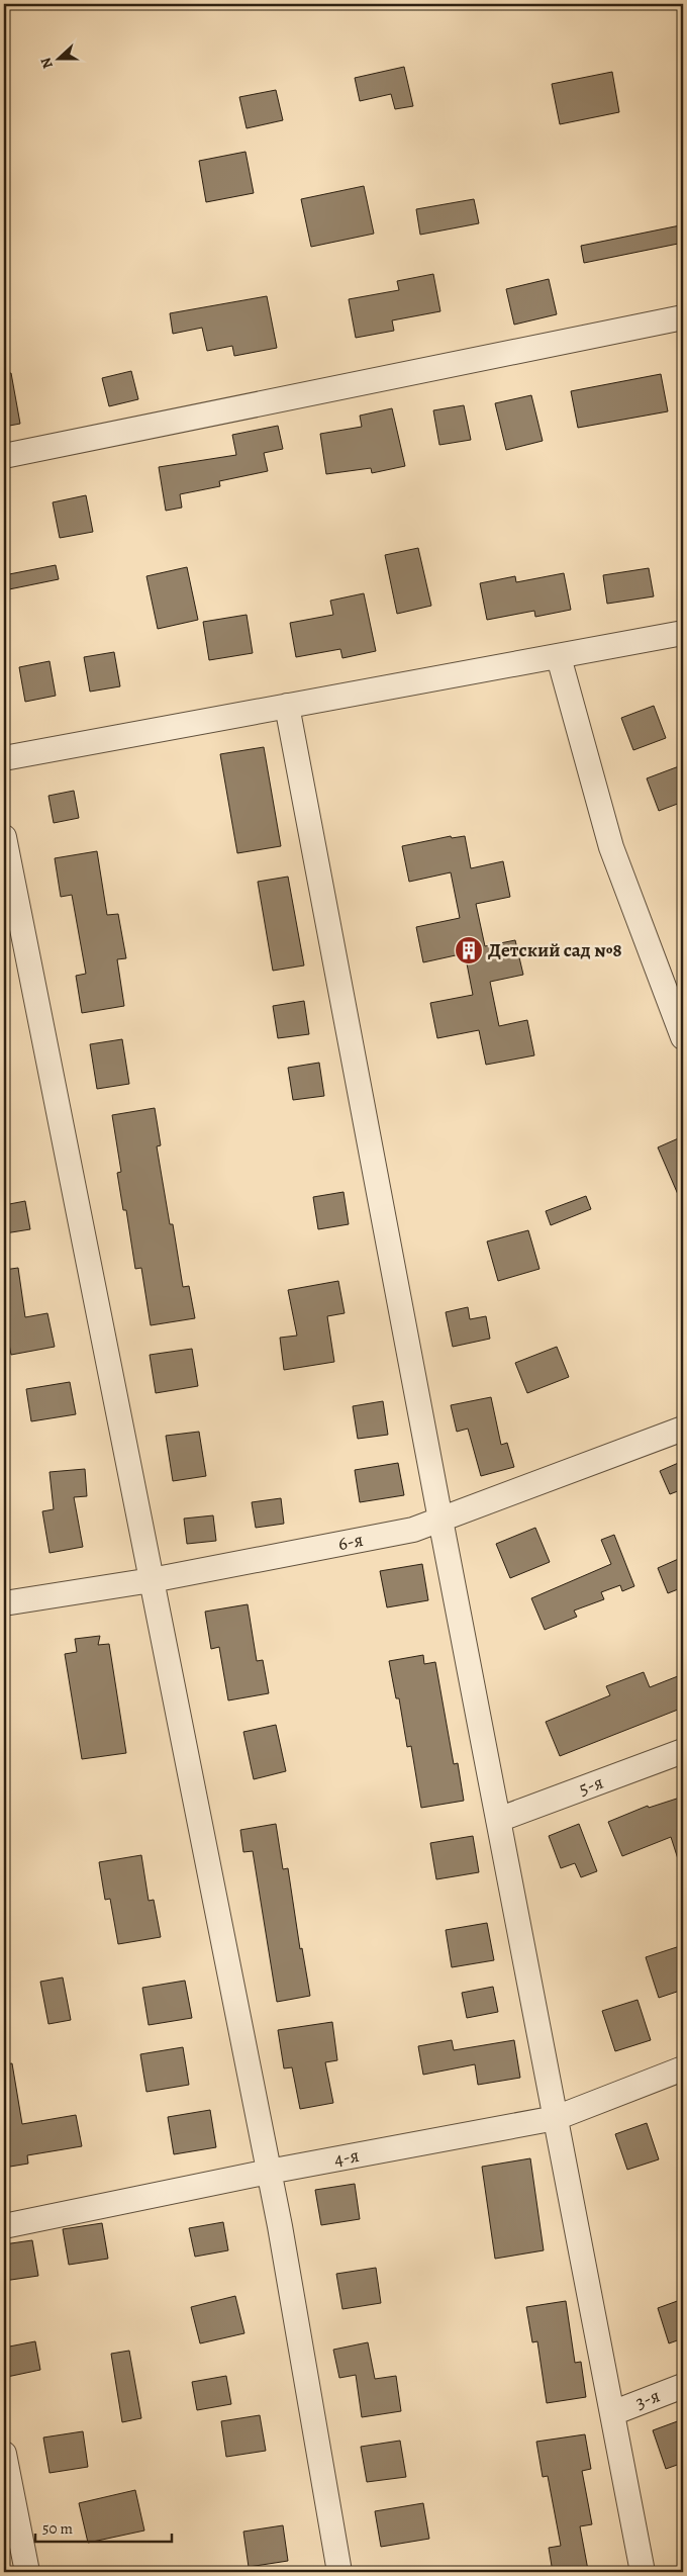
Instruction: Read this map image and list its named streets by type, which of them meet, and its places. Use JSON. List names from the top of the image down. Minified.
{"streets":{"street":["6-я","5-я","4-я","3-я"]},"places":{"building":["Детский сад №8"]},"scale_bar":"50 m","north":"left"}
